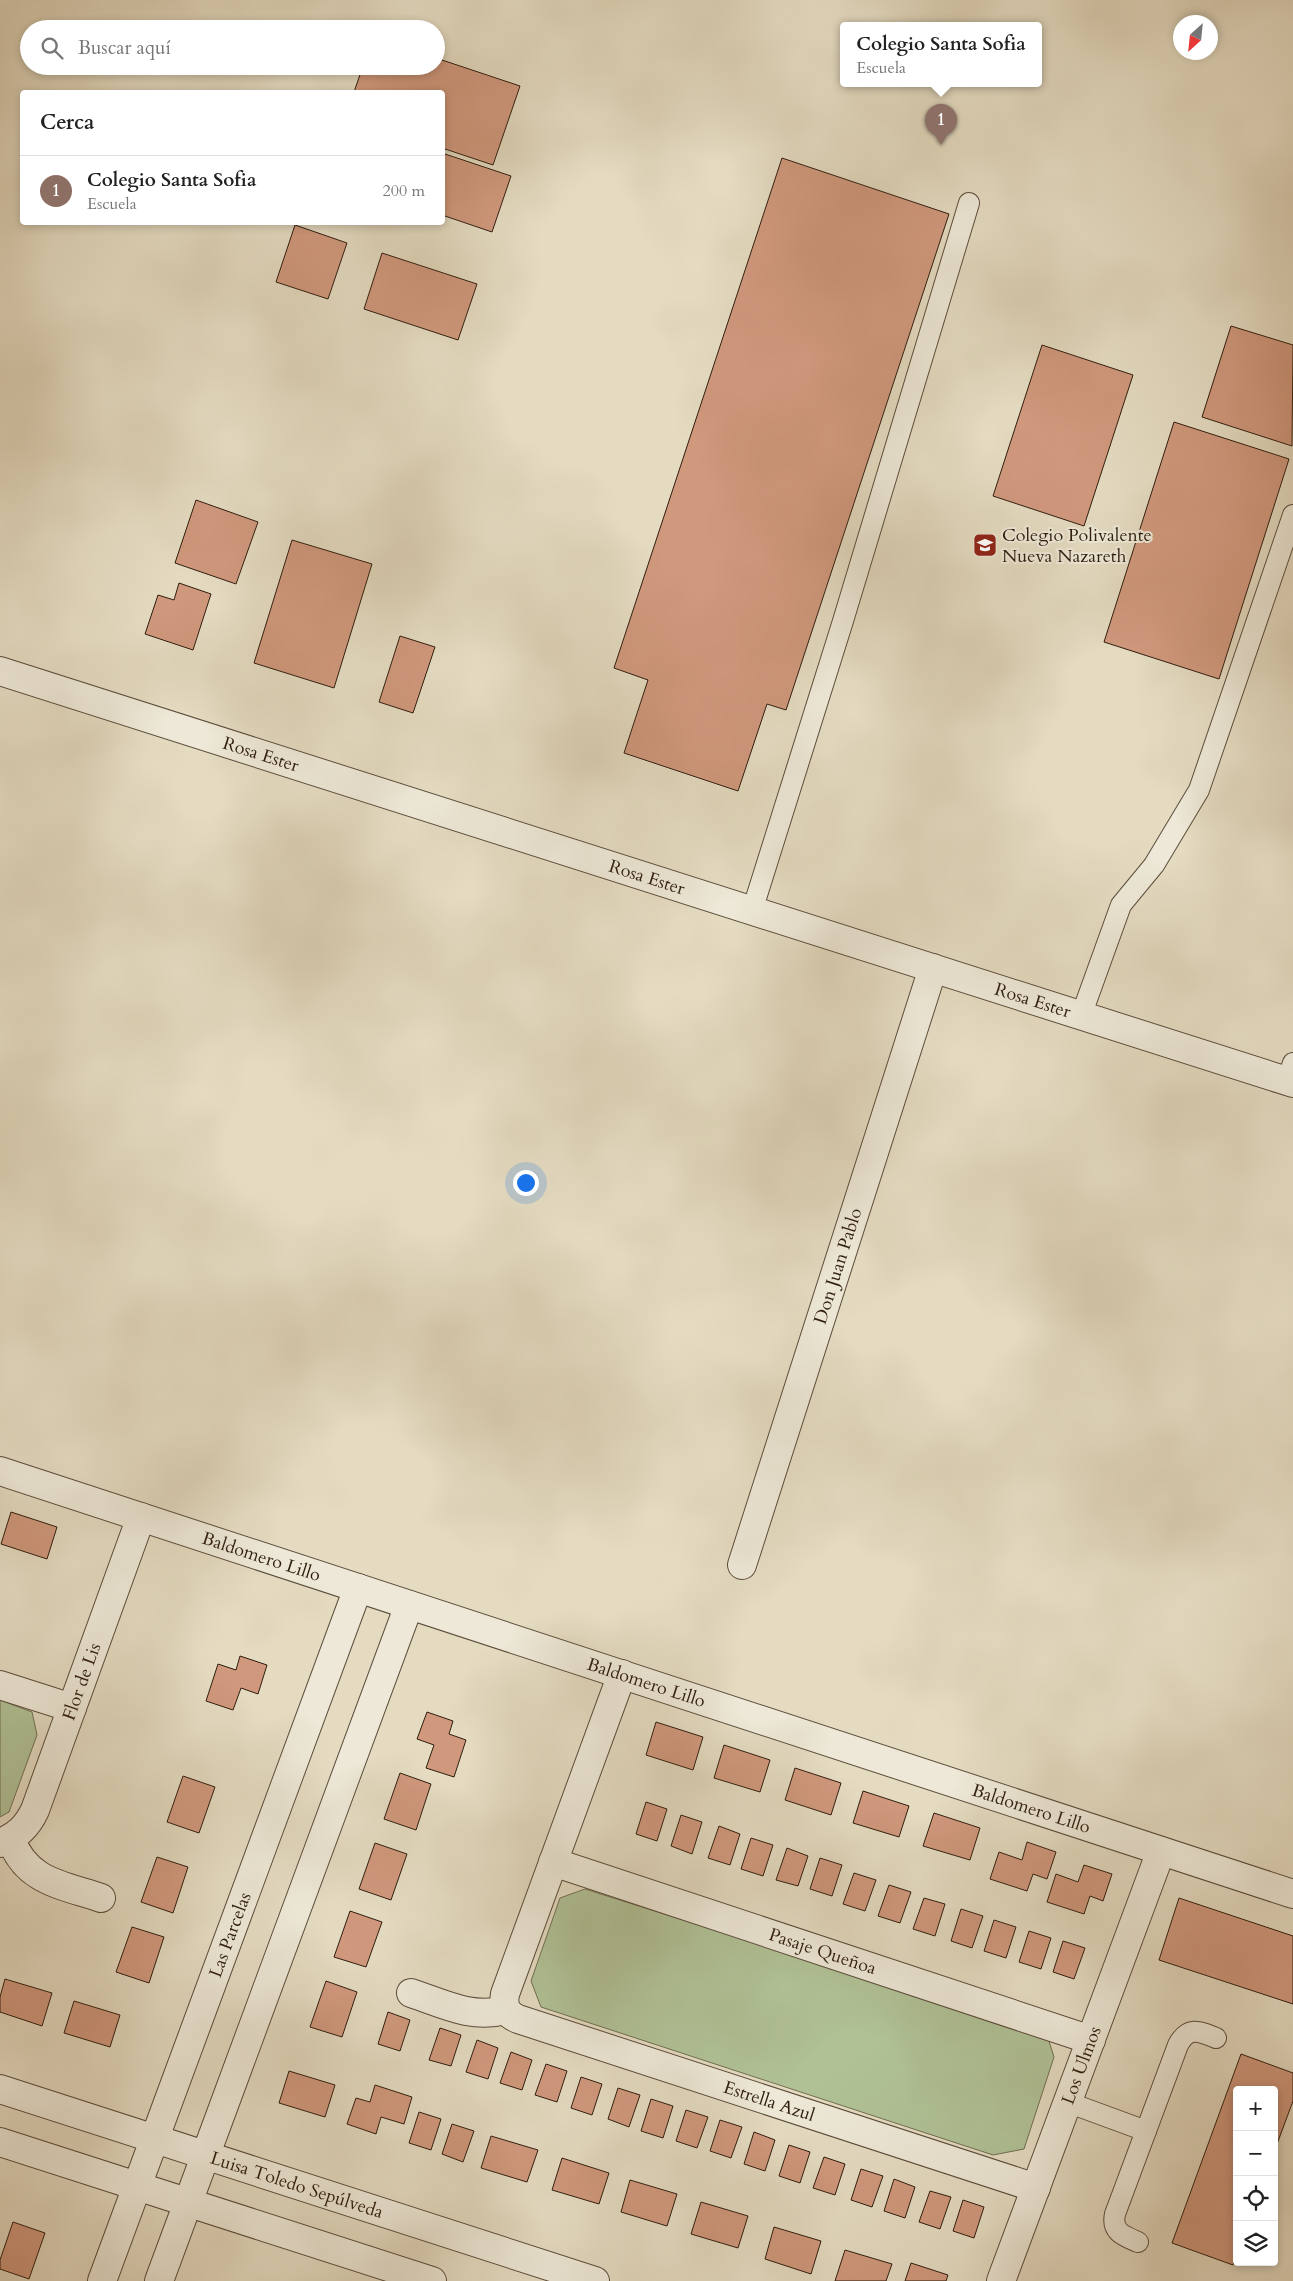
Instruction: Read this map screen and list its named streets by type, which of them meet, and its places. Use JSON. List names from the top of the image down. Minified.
{"streets":{"street":["Rosa Ester","Don Juan Pablo","Baldomero Lillo","Flor de Lis","Las Parcelas","Pasaje Queñoa","Los Ulmos","Estrella Azul","Luisa Toledo Sepúlveda"]},"crossings":[["Rosa Ester","Don Juan Pablo"],["Baldomero Lillo","Flor de Lis"],["Baldomero Lillo","Las Parcelas"],["Baldomero Lillo","Los Ulmos"],["Las Parcelas","Luisa Toledo Sepúlveda"],["Pasaje Queñoa","Los Ulmos"],["Los Ulmos","Estrella Azul"]],"places":{"school or university":["Colegio Polivalente Nueva Nazareth"]},"north":"bottom left","page":{"search":"Buscar aquí","popup":["Colegio Santa Sofia","Escuela"],"heading":"Cerca","pins":"1","list":[{"mark":"1","name":"Colegio Santa Sofia","note":"Escuela","value":"200 m"}],"map_buttons":["+","−"]}}
